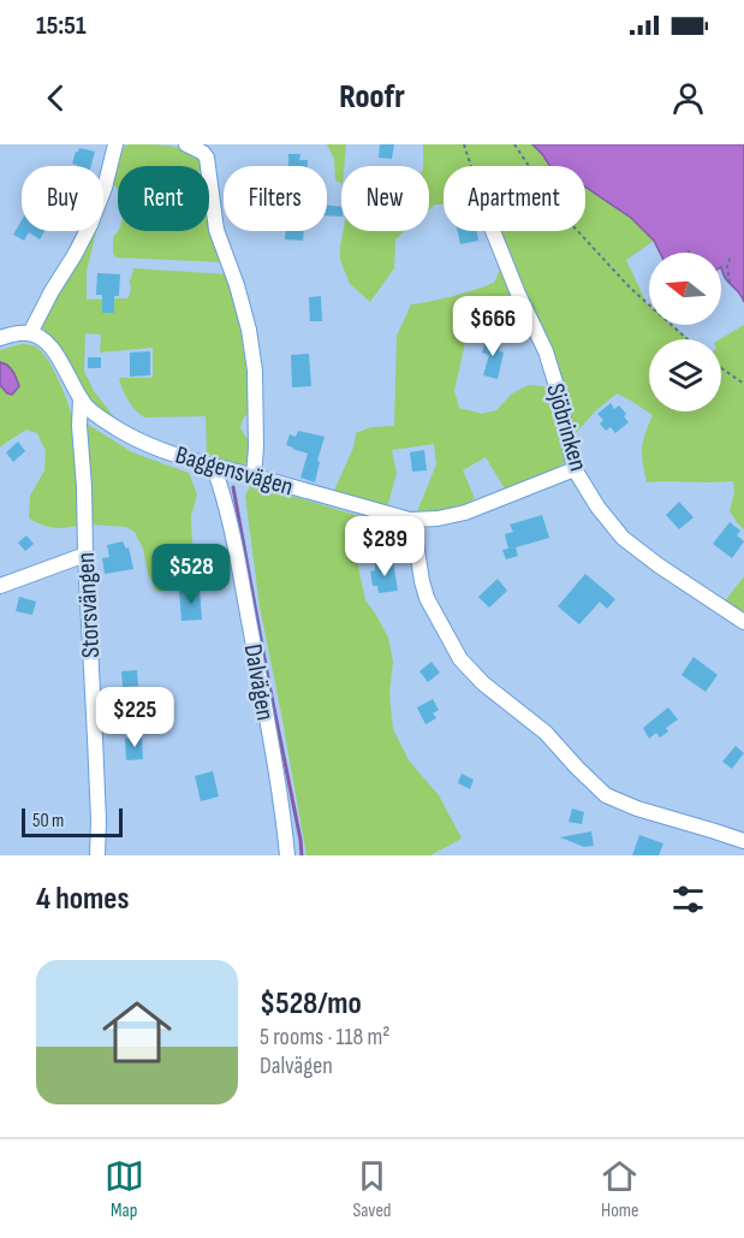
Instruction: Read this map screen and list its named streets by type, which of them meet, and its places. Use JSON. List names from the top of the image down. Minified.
{"streets":{"street":["Sjöbrinken","Baggensvägen","Storsvängen","Dalvägen"]},"crossings":[["Baggensvägen","Storsvängen"],["Baggensvägen","Dalvägen"]],"scale_bar":"50 m","north":"left","page":{"status":"15:51","header":"Roofr","chip":["Buy","Rent","Filters","New","Apartment"],"price":["$666","$289","$528","$225"],"scale":"50 m","heading":"4 homes","list":[{"name":"$528/mo","note":"5 rooms · 118 m² · Dalvägen"}],"tabs":["Map","Saved","Home"]}}
